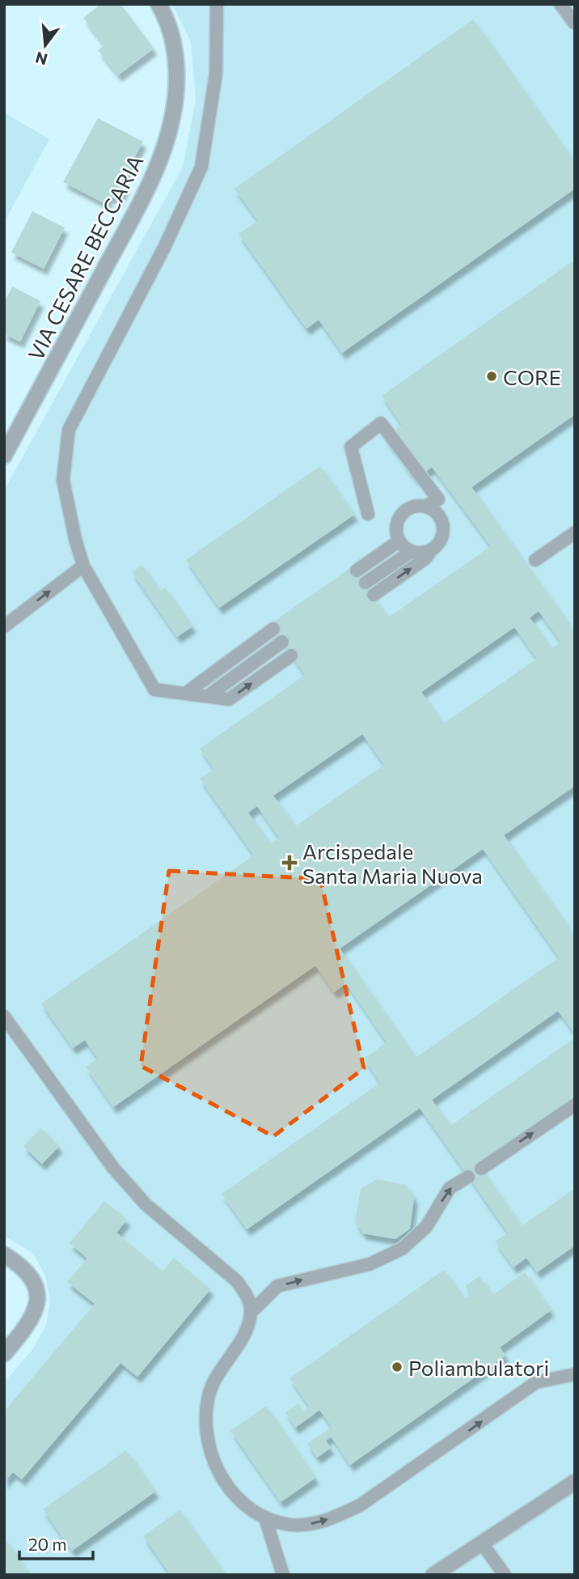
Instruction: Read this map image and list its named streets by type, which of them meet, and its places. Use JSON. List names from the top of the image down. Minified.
{"streets":{"street":["VIA CESARE BECCARIA"]},"places":{"other":["CORE","Poliambulatori"],"health":["Arcispedale Santa Maria Nuova"]},"scale_bar":"20 m","north":"bottom"}
